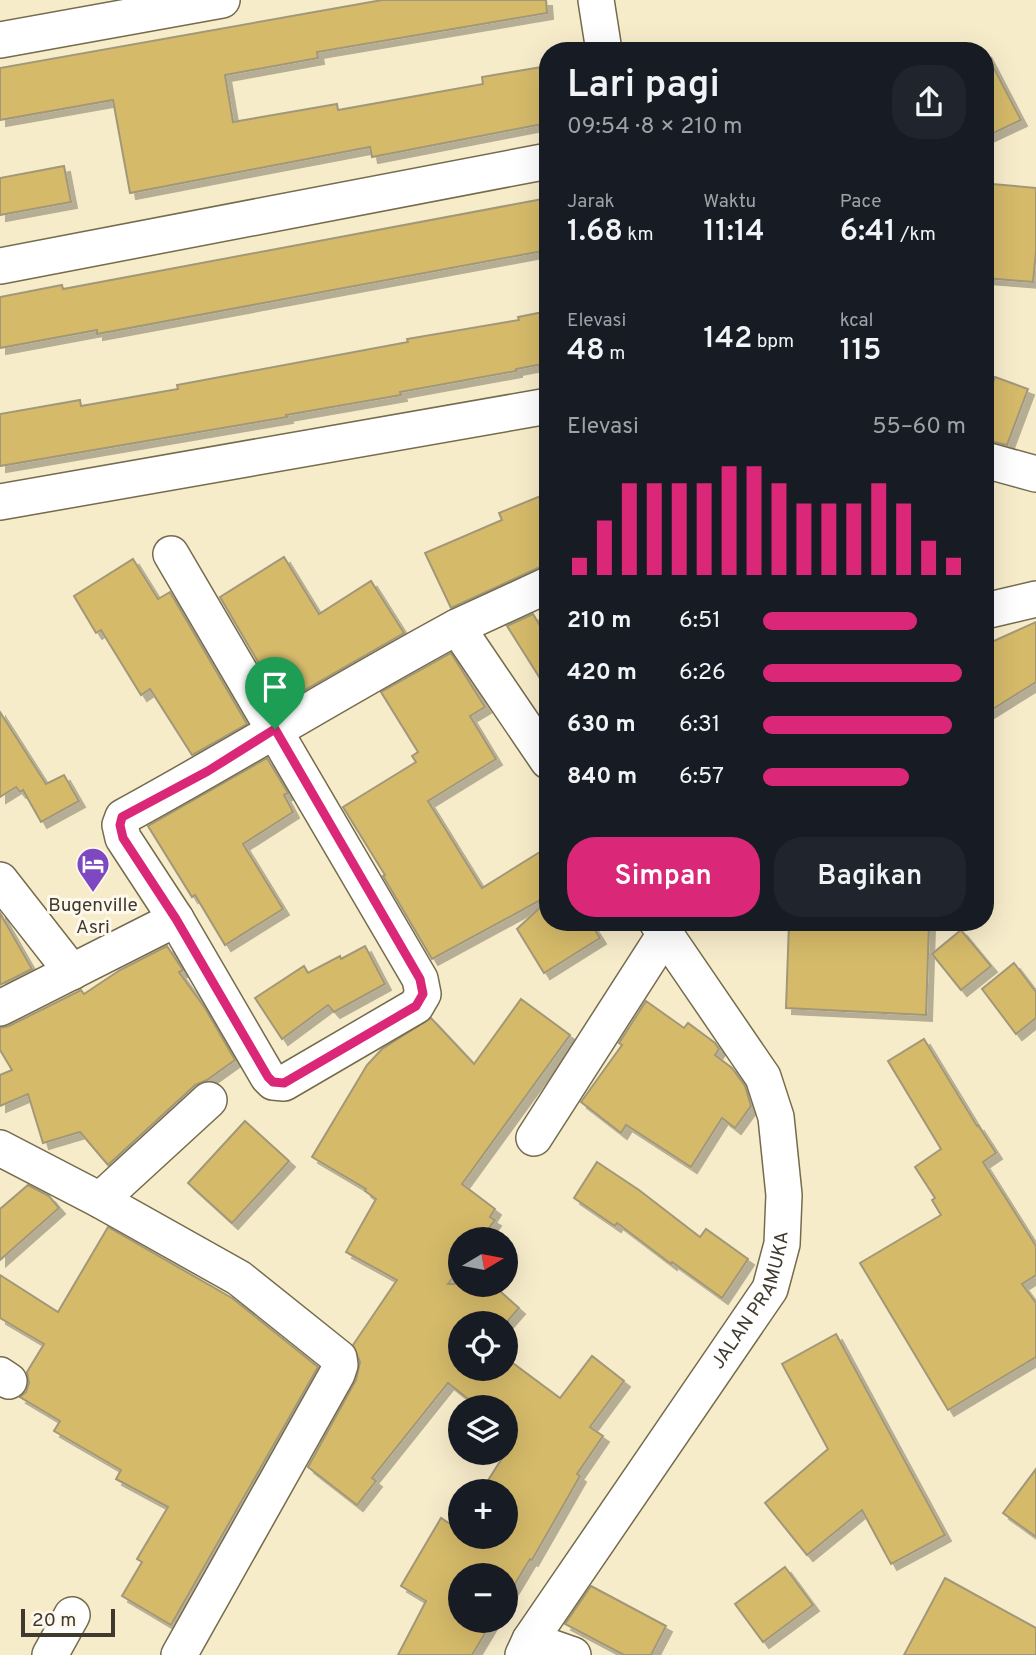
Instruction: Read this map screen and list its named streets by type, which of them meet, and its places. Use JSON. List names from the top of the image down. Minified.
{"streets":{"street":["JALAN PRAMUKA"]},"places":{"hotel":["Bugenville Asri"]},"scale_bar":"20 m","north":"right","page":{"heading":["Lari pagi","09:54 · 8 × 210 m"],"stats":[["Jarak","1.68 km"],["Waktu","11:14"],["Pace","6:41 /km"],["Elevasi","48 m"],["142 bpm"],["kcal","115"]],"chart":["Elevasi","55–60 m"],"list":[{"name":"210 m","note":"6:51"},{"name":"420 m","note":"6:26"},{"name":"630 m","note":"6:31"},{"name":"840 m","note":"6:57"}],"buttons":["Simpan","Bagikan"],"map_buttons":["+","−"],"scale":"20 m"}}
